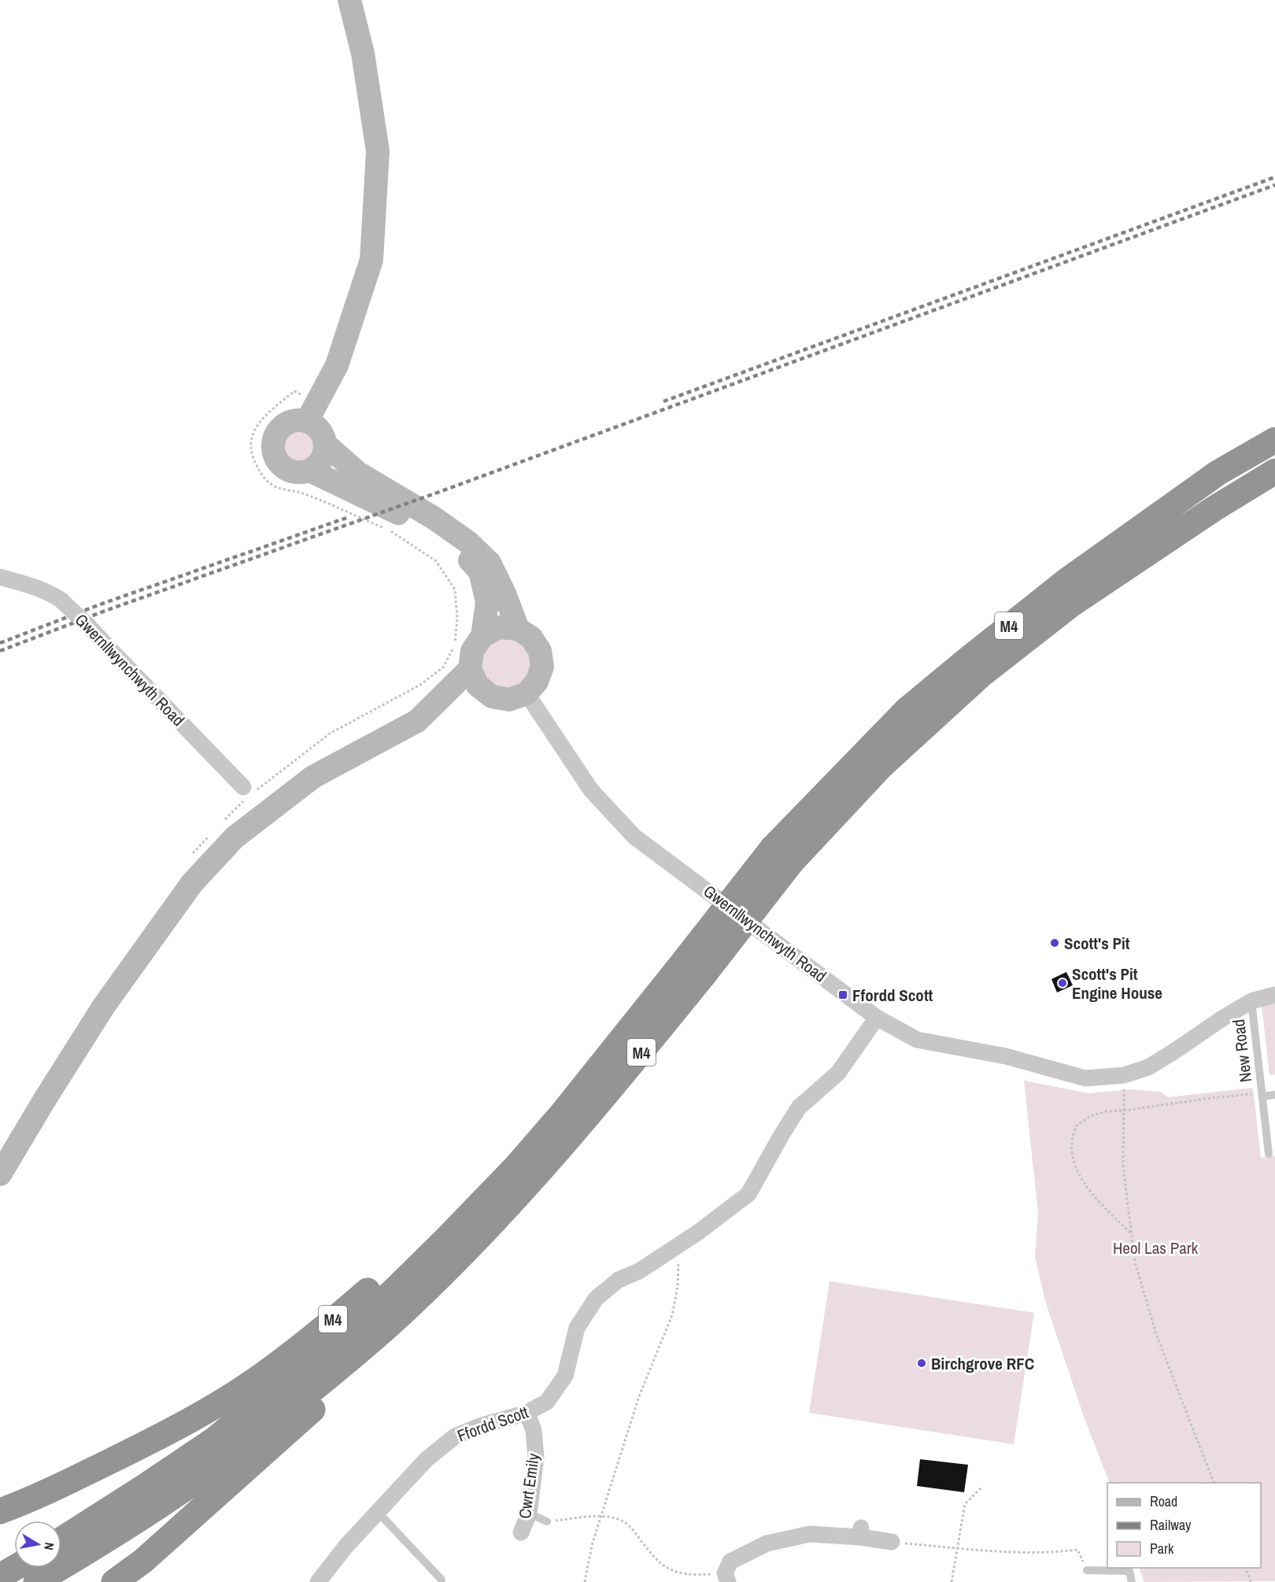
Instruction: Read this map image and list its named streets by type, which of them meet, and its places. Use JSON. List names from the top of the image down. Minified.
{"streets":{"highway":["M4"],"street":["Gwernllwynchwyth Road","Ffordd Scott","Cwrt Emily"],"lane":["New Road"]},"crossings":[["Gwernllwynchwyth Road","New Road"],["Gwernllwynchwyth Road","Ffordd Scott"],["Ffordd Scott","Cwrt Emily"]],"parks":["Heol Las Park"],"places":{"other":["Scott's Pit","Scott's Pit Engine House","Birchgrove RFC"],"transit":["Ffordd Scott"]},"legend":["Road","Railway","Park"],"north":"right"}
